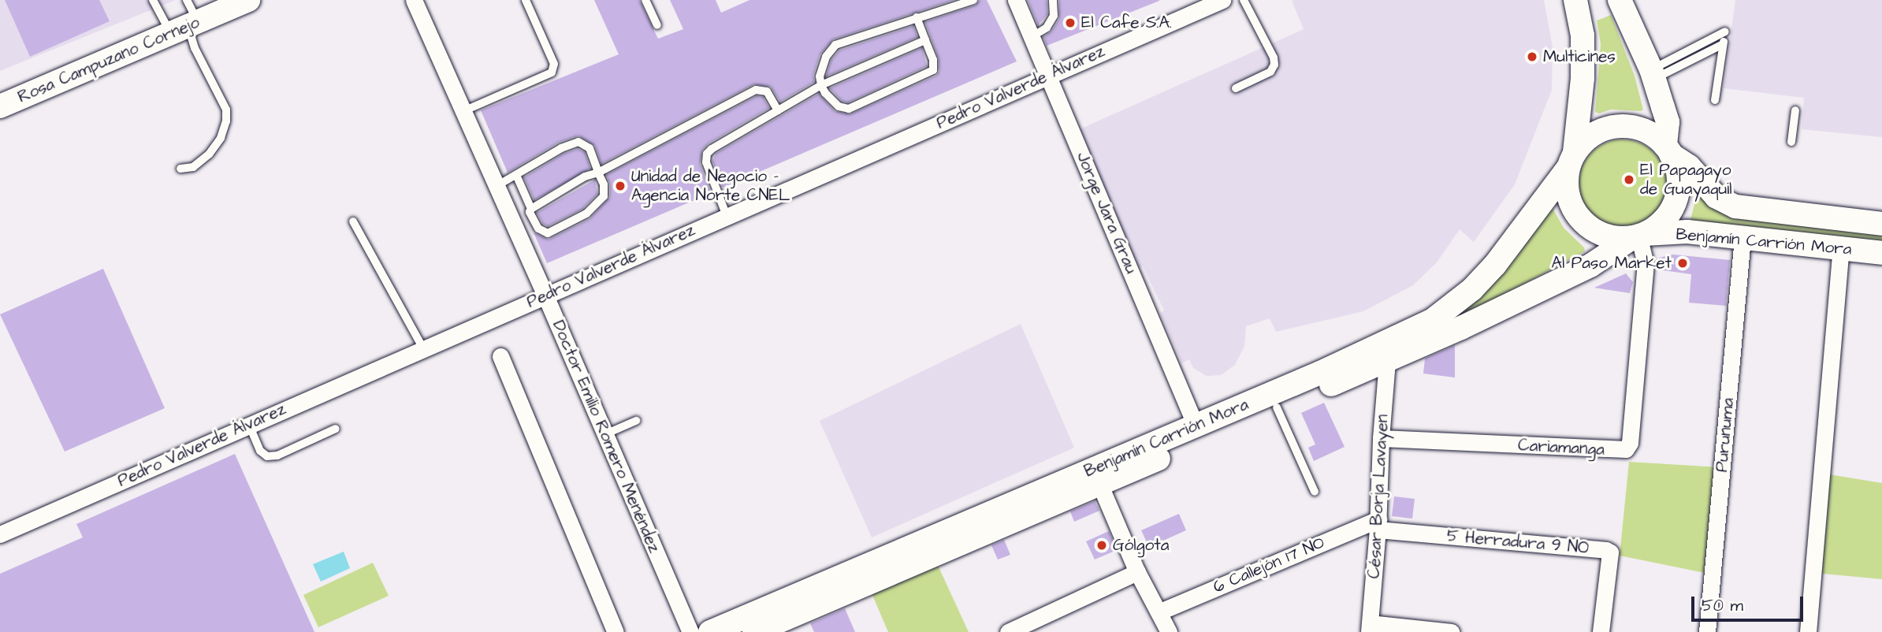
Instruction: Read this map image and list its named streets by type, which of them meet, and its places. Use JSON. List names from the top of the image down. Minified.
{"streets":{"main road":["Rosa Campuzano Cornejo","Benjamín Carrión Mora"],"street":["Pedro Valverde Álvarez","Jorge Jara Grau","Purunuma","Doctor Emilio Romero Menéndez","Cariamanga","César Borja Lavayen","5 Herradura 9 NO","6 Callejón 17 NO"]},"crossings":[["Pedro Valverde Álvarez","Jorge Jara Grau"],["Pedro Valverde Álvarez","Doctor Emilio Romero Menéndez"],["Jorge Jara Grau","Benjamín Carrión Mora"],["Benjamín Carrión Mora","Purunuma"],["Benjamín Carrión Mora","Cariamanga"],["Benjamín Carrión Mora","César Borja Lavayen"],["Cariamanga","César Borja Lavayen"],["César Borja Lavayen","5 Herradura 9 NO"],["César Borja Lavayen","6 Callejón 17 NO"],["5 Herradura 9 NO","6 Callejón 17 NO"]],"places":["El Cafe S.A.","Multicines","El Papagayo de Guayaquil","Unidad de Negocio - Agencia Norte CNEL","Al Paso Market","Gólgota"],"scale_bar":"50 m"}
